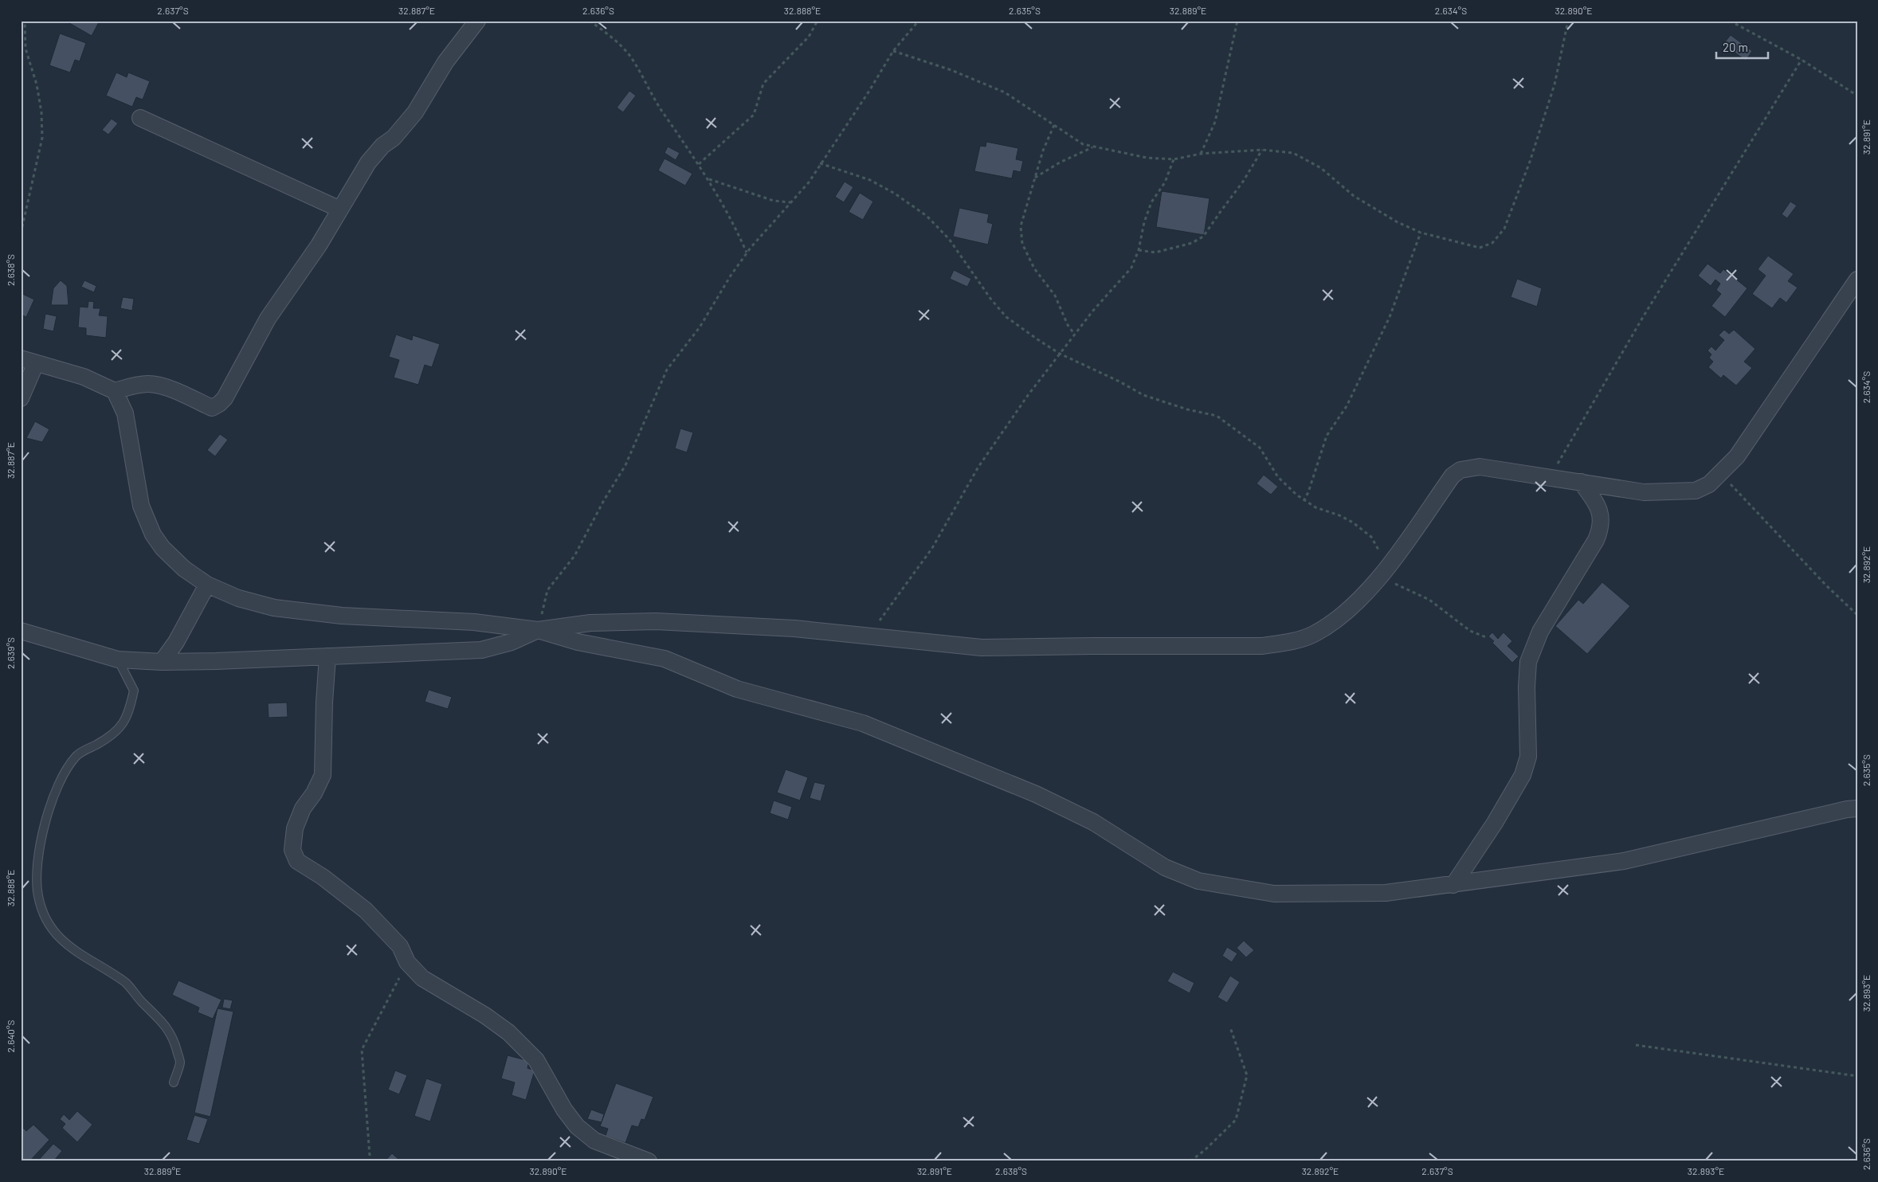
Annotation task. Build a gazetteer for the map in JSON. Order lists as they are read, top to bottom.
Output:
{
  "scale_bar": "20 m",
  "coordinates": [
    "2.637°S",
    "32.887°E",
    "2.636°S",
    "32.888°E",
    "2.635°S",
    "32.889°E",
    "2.634°S",
    "32.890°E",
    "32.891°E",
    "2.638°S",
    "32.892°E",
    "2.639°S",
    "32.893°E",
    "2.640°S"
  ]
}
